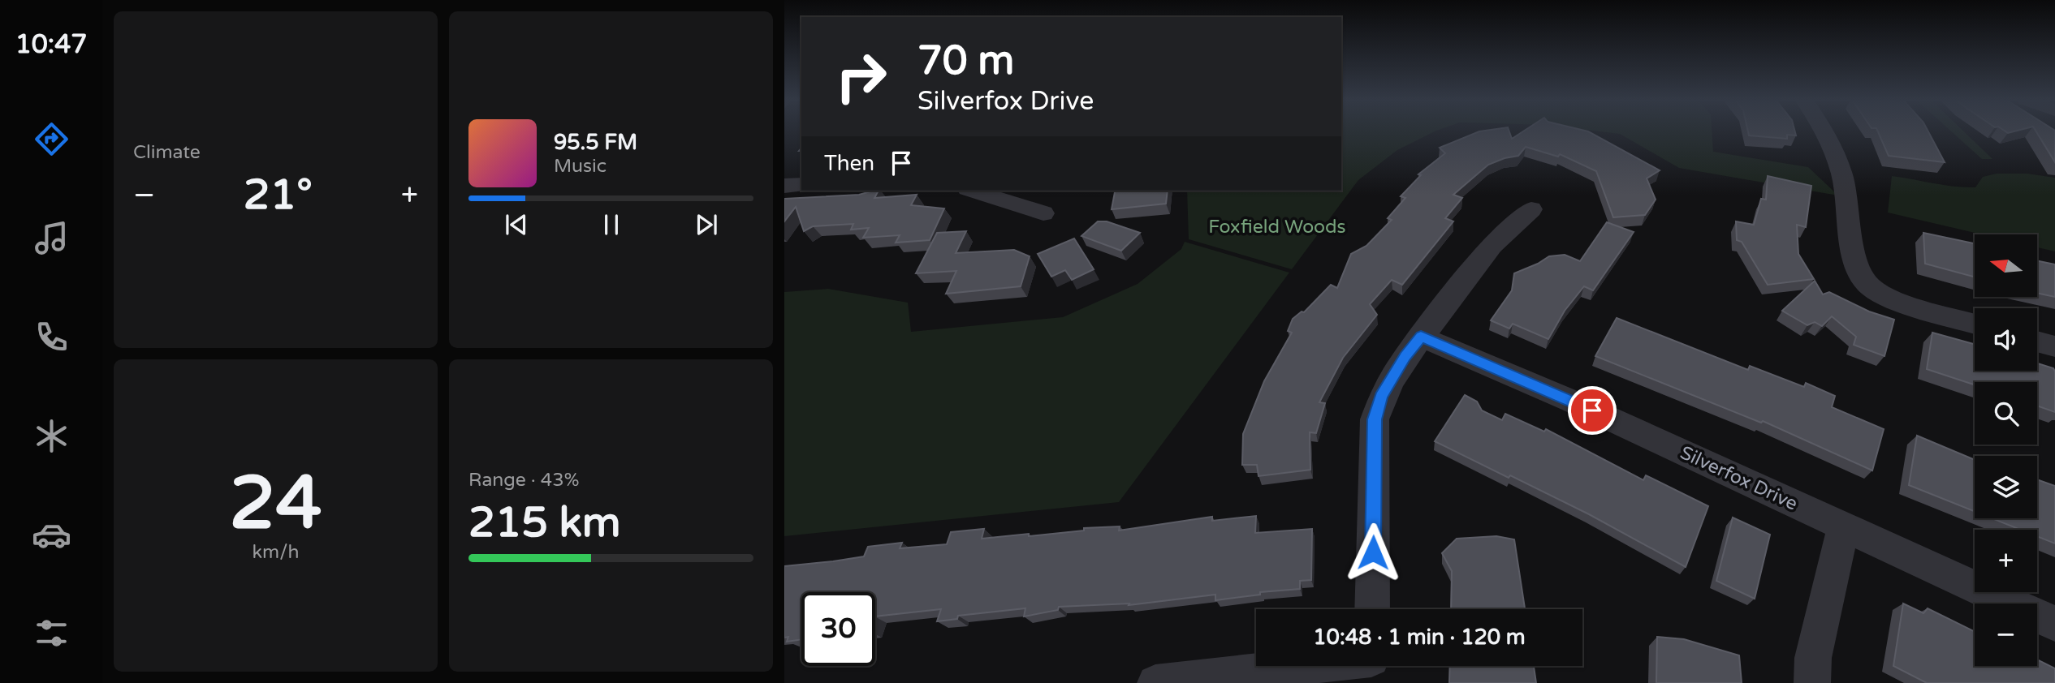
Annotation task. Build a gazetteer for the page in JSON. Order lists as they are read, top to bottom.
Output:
{
  "streets": {
    "street": ["Silverfox Drive"]
  },
  "parks": ["Foxfield Woods"],
  "north": "left",
  "page": {
    "tabs": "10:47",
    "tile": [
      "Climate",
      ["24", "km/h"],
      ["Range · 43%", "215 km"]
    ],
    "turn": ["70 m", "Silverfox Drive"],
    "song": ["95.5 FM", "Music"],
    "then": "Then",
    "heat": ["−", "21°", "+"],
    "map_buttons": ["+", "−"],
    "limit": "30",
    "trip": "10:48 · 1 min · 120 m"
  }
}
